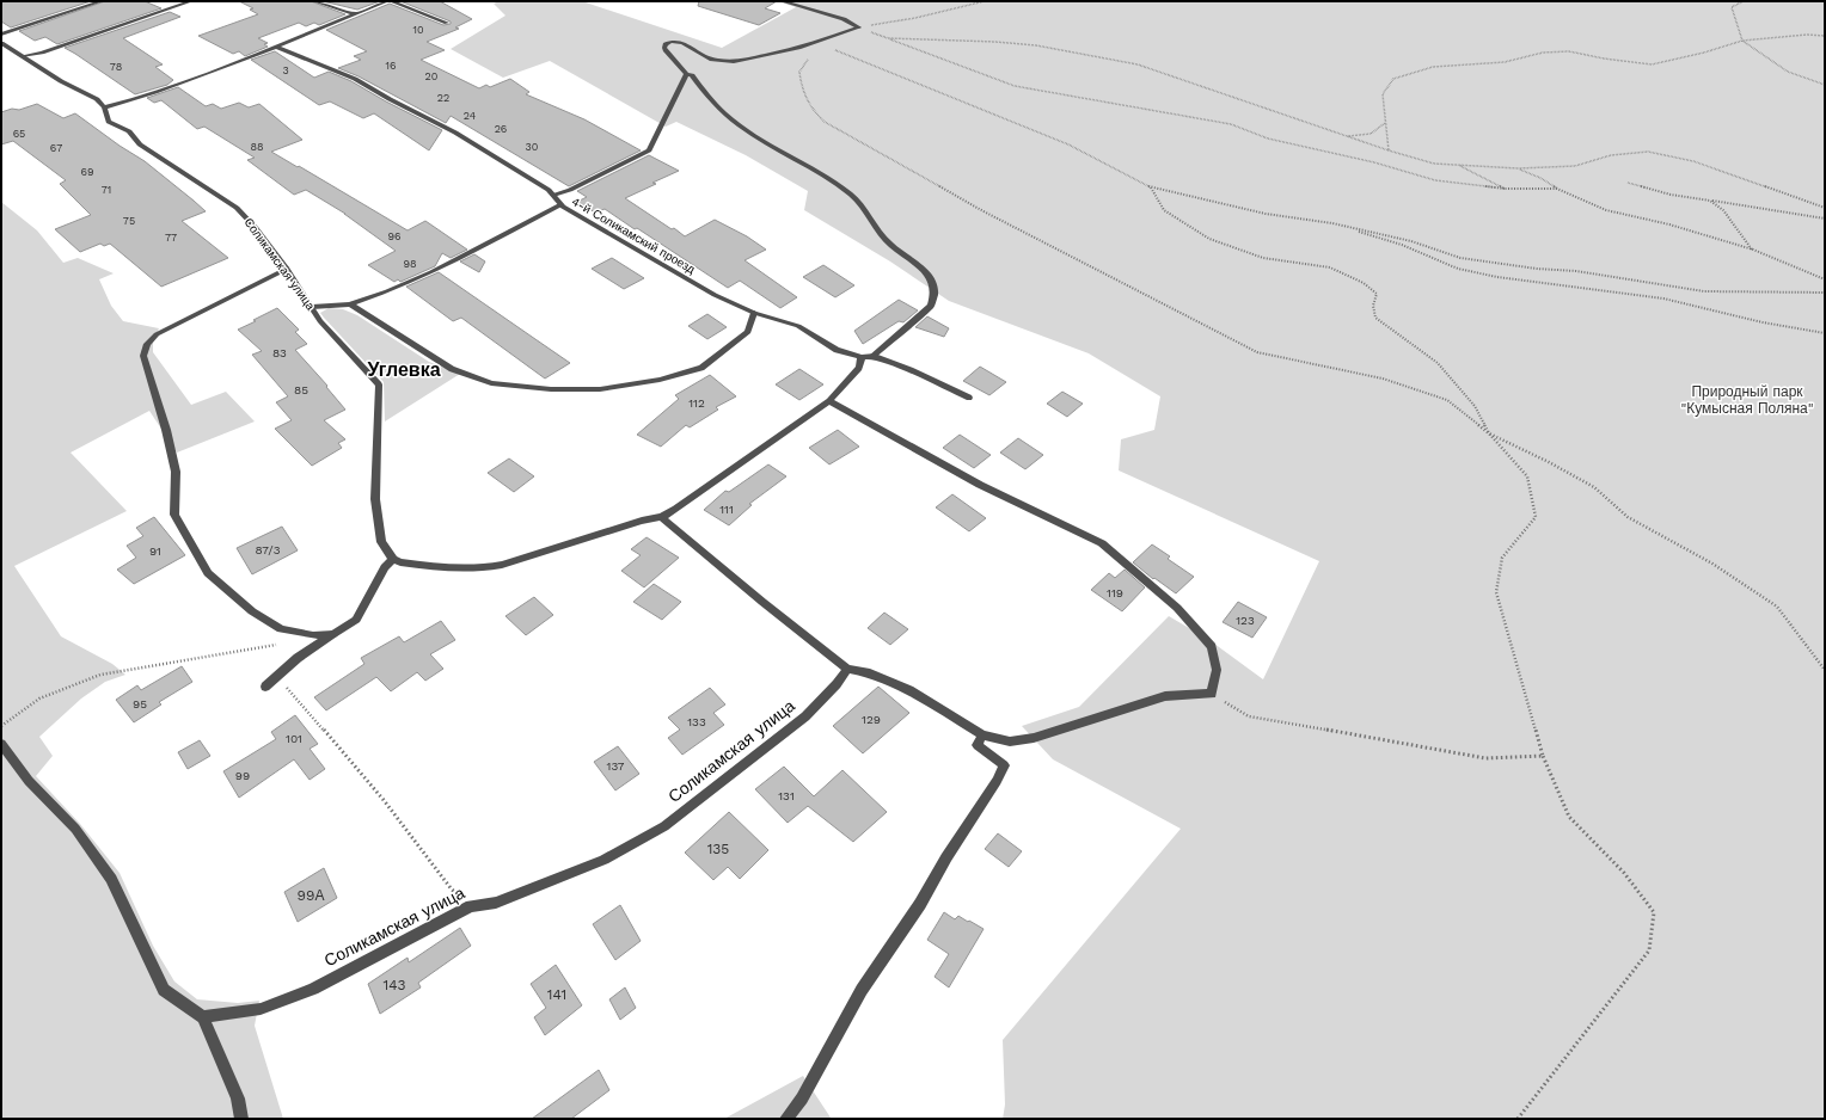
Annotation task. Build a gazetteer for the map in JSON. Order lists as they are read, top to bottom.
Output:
{
  "streets": {
    "street": ["4-й Соликамский проезд", "Соликамская улица"]
  },
  "districts": ["Углевка"],
  "parks": ["Природный парк \"Кумысная Поляна\""],
  "house_numbers": [
    "10",
    "16",
    "78",
    "3",
    "20",
    "22",
    "24",
    "26",
    "65",
    "88",
    "30",
    "67",
    "69",
    "71",
    "75",
    "96",
    "77",
    "98",
    "83",
    "85",
    "112",
    "111",
    "87/3",
    "91",
    "119",
    "123",
    "95",
    "129",
    "133",
    "101",
    "137",
    "99",
    "131",
    "135",
    "99А",
    "143",
    "141"
  ]
}
